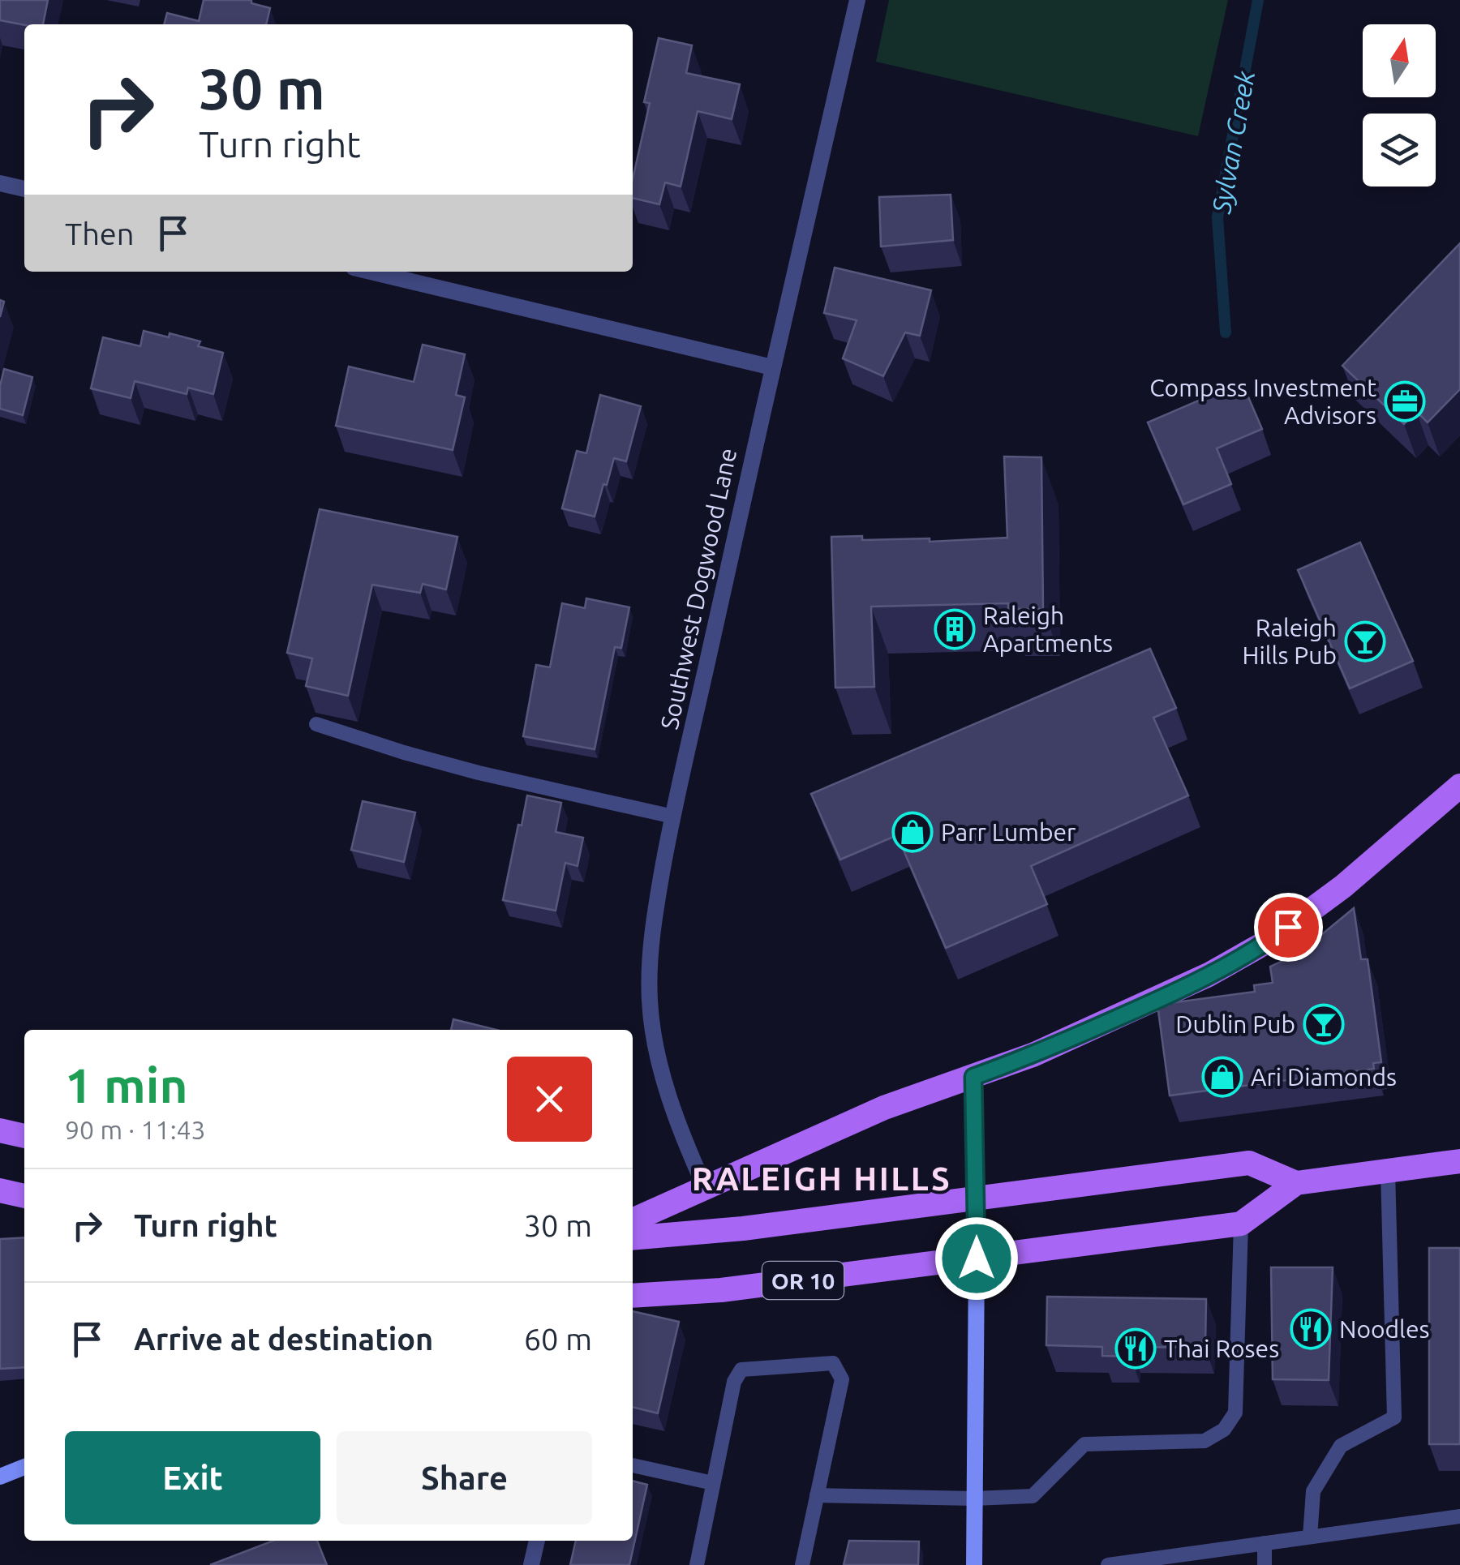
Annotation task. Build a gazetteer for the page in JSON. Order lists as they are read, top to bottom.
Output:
{
  "streets": {
    "main road": ["OR 10"],
    "street": ["Southwest Dogwood Lane"]
  },
  "districts": ["RALEIGH HILLS"],
  "water": ["Sylvan Creek"],
  "places": {
    "office": ["Compass Investment Advisors"],
    "building": ["Raleigh Apartments"],
    "bar": ["Raleigh Hills Pub", "Dublin Pub"],
    "shop": ["Parr Lumber", "Ari Diamonds"],
    "restaurant": ["Noodles", "Thai Roses"]
  },
  "north": "top",
  "page": {
    "turn": ["30 m", "Turn right"],
    "then": "Then",
    "heading": ["1 min", "90 m · 11:43"],
    "list": [
      {
        "name": "Turn right",
        "value": "30 m"
      },
      {
        "name": "Arrive at destination",
        "value": "60 m"
      }
    ],
    "buttons": ["Exit", "Share"]
  }
}
